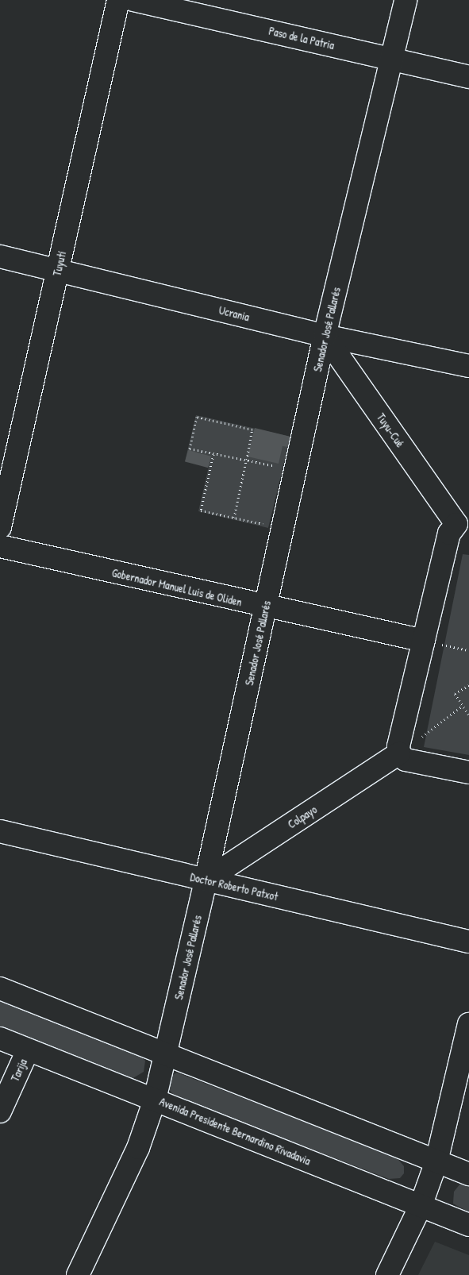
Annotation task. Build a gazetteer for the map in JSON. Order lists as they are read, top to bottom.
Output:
{
  "streets": {
    "street": [
      "Paso de la Patria",
      "Tuyutí",
      "Ucrania",
      "Senador José Pallarés",
      "Tuyu-Cué",
      "Gobernador Manuel Luis de Oliden",
      "Colpayo",
      "Doctor Roberto Patxot",
      "Tarija",
      "Avenida Presidente Bernardino Rivadavia"
    ]
  },
  "crossings": [
    ["Paso de la Patria", "Senador José Pallarés"],
    ["Tuyutí", "Ucrania"],
    ["Ucrania", "Senador José Pallarés"],
    ["Ucrania", "Tuyu-Cué"],
    ["Senador José Pallarés", "Tuyu-Cué"],
    ["Senador José Pallarés", "Gobernador Manuel Luis de Oliden"],
    ["Senador José Pallarés", "Colpayo"],
    ["Senador José Pallarés", "Doctor Roberto Patxot"],
    ["Senador José Pallarés", "Avenida Presidente Bernardino Rivadavia"],
    ["Colpayo", "Doctor Roberto Patxot"],
    ["Tarija", "Avenida Presidente Bernardino Rivadavia"]
  ]
}
